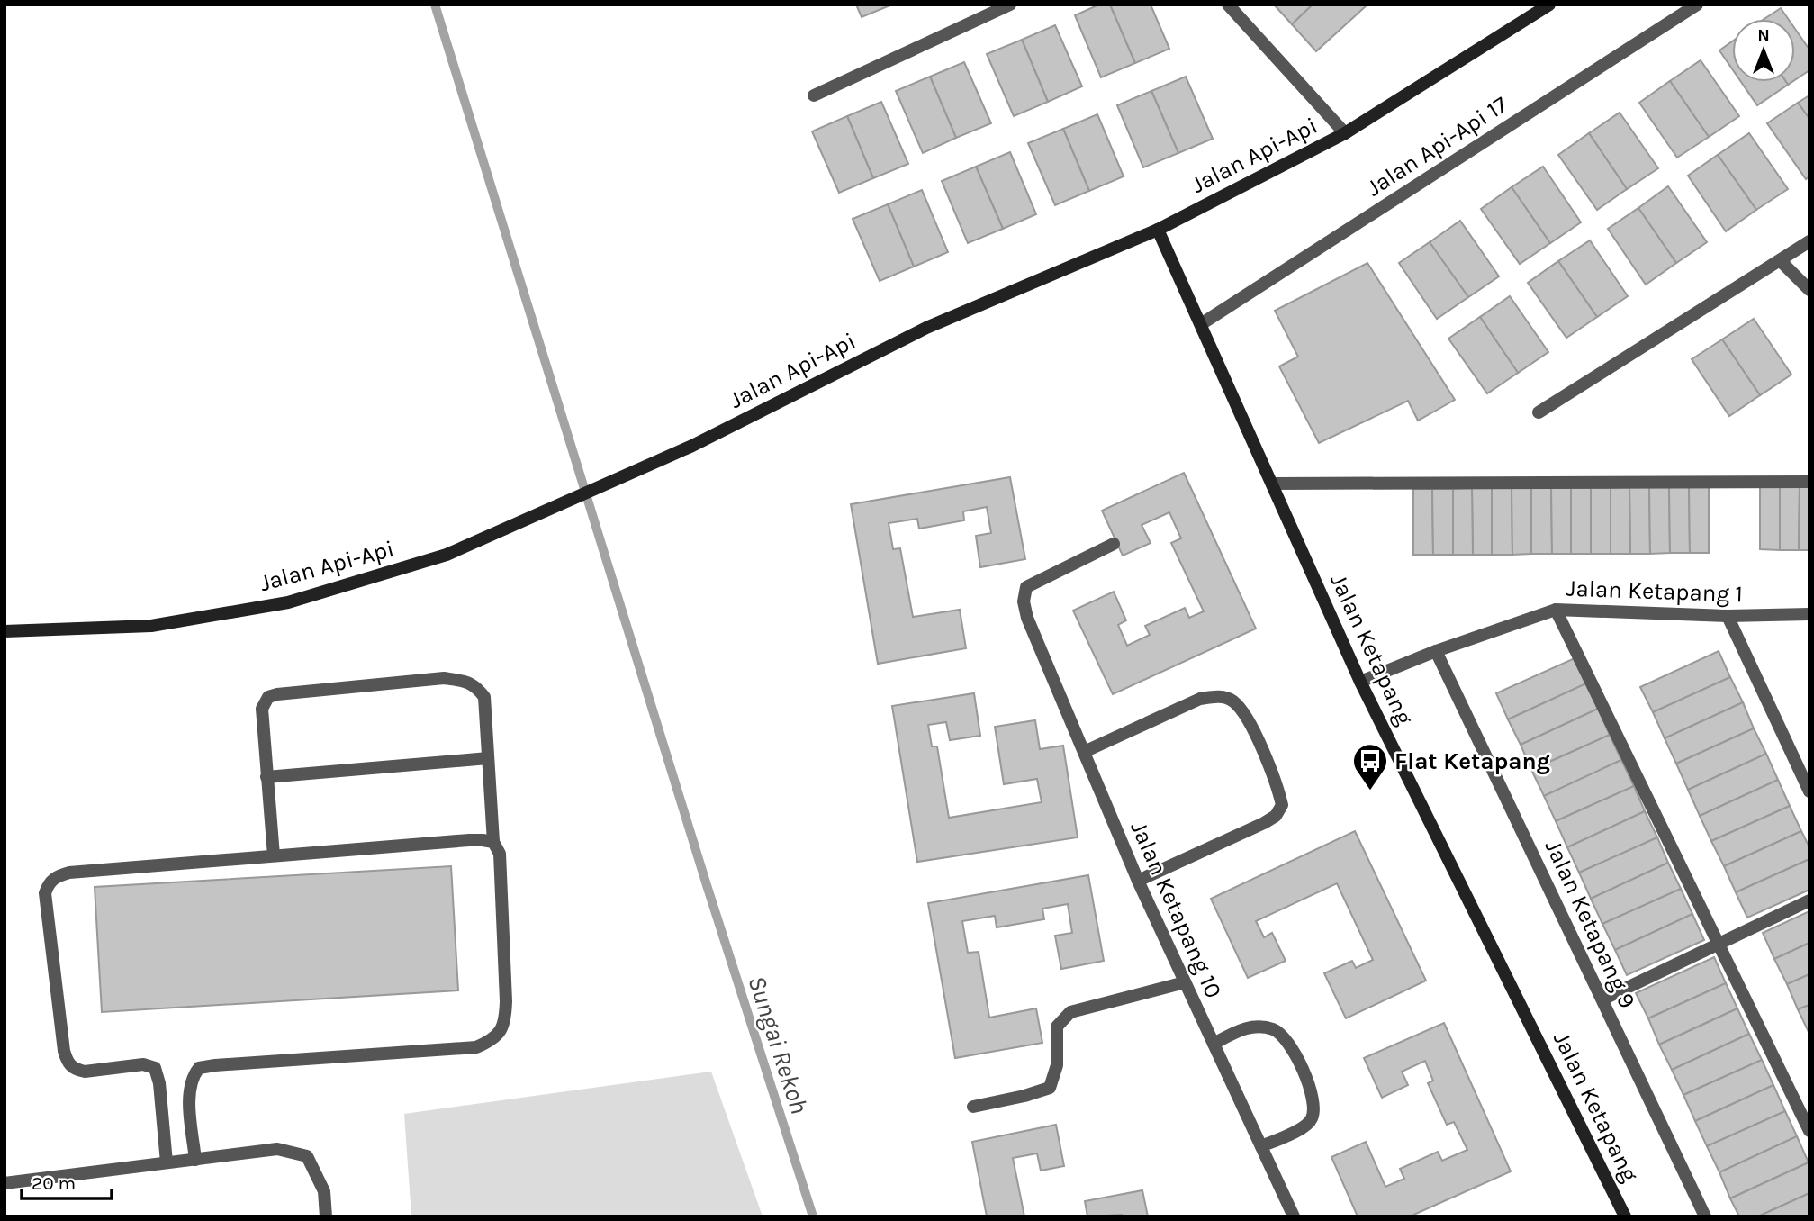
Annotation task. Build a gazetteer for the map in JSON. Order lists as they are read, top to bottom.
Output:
{
  "streets": {
    "street": [
      "Jalan Api-Api 17",
      "Jalan Api-Api",
      "Jalan Ketapang 1",
      "Jalan Ketapang",
      "Jalan Ketapang 10",
      "Jalan Ketapang 9"
    ]
  },
  "crossings": [
    ["Jalan Api-Api 17", "Jalan Ketapang"],
    ["Jalan Api-Api", "Jalan Ketapang"],
    ["Jalan Ketapang 1", "Jalan Ketapang"],
    ["Jalan Ketapang 1", "Jalan Ketapang 9"]
  ],
  "water": ["Sungai Rekoh"],
  "places": {
    "bus stop": ["Flat Ketapang"]
  },
  "scale_bar": "20 m",
  "north": "top"
}
